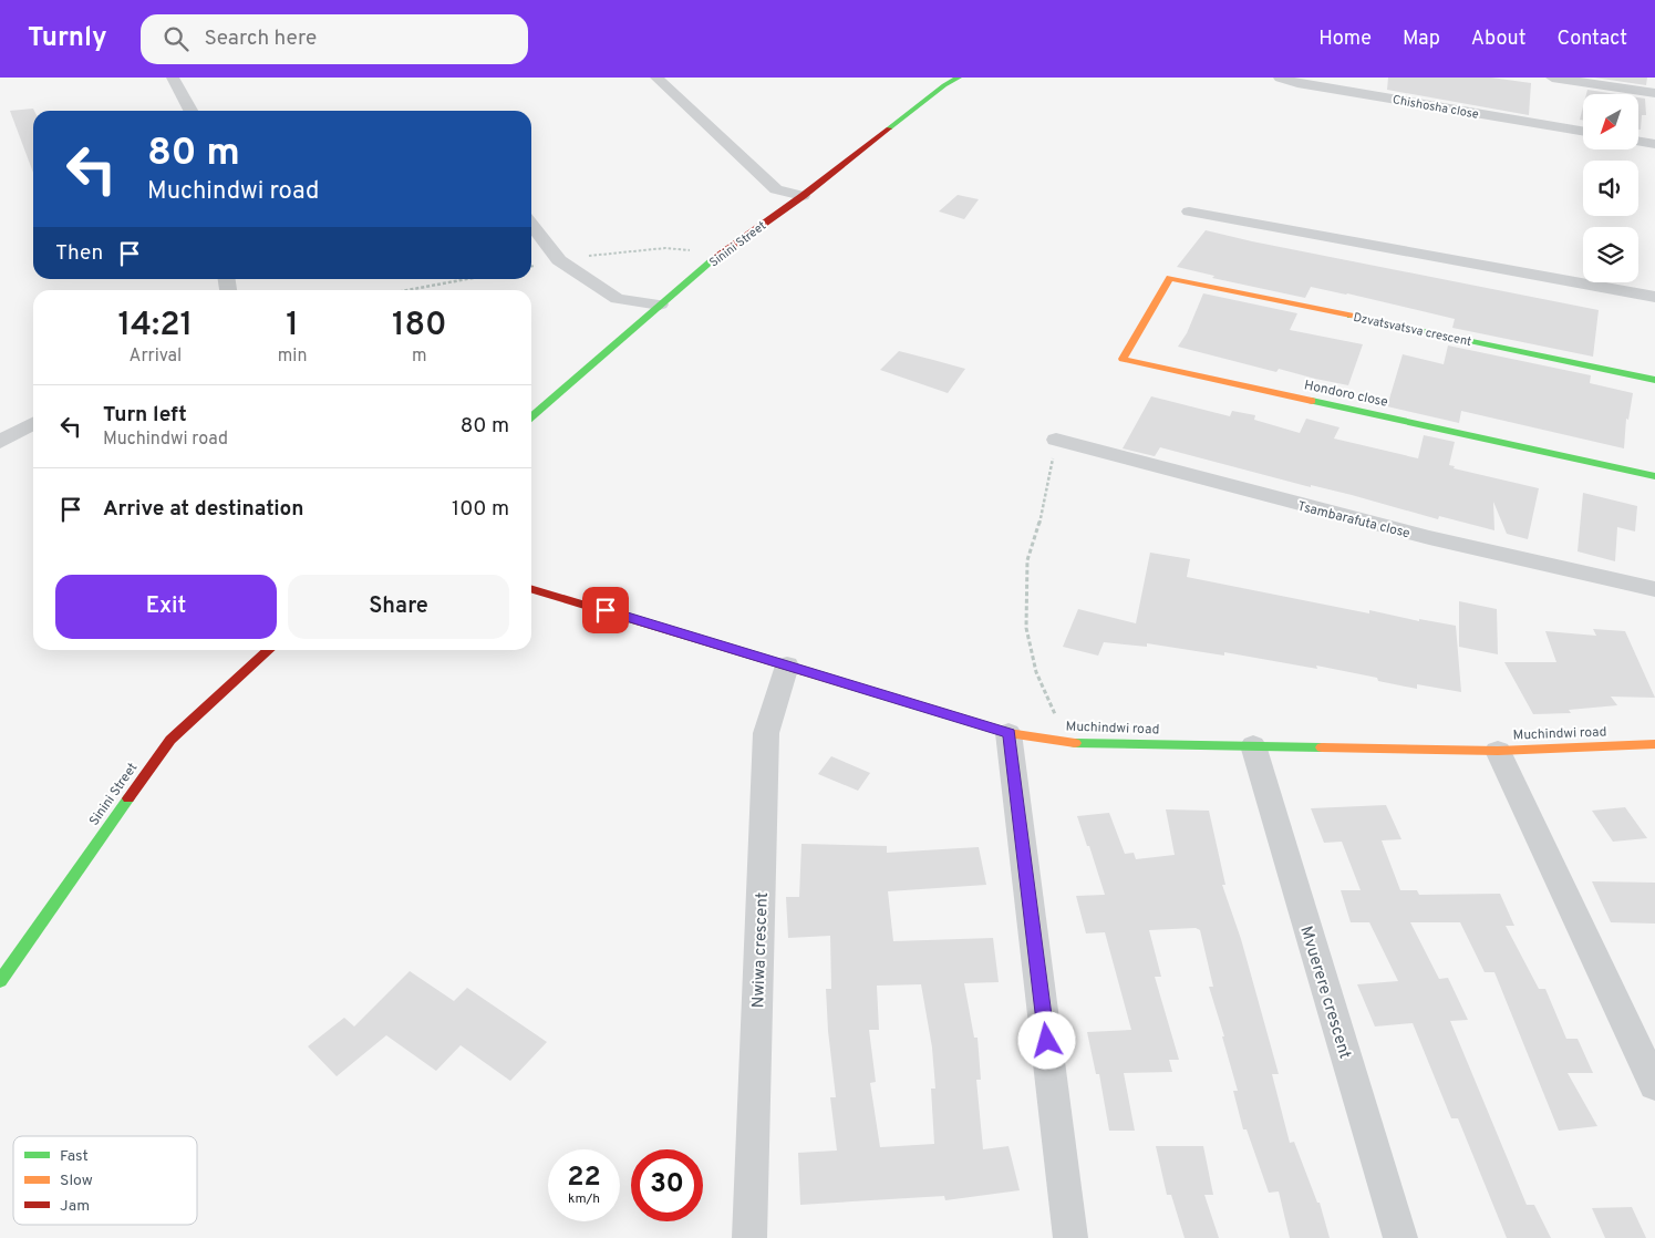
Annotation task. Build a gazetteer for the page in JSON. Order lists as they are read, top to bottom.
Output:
{
  "streets": {
    "street": [
      "Chishosha close",
      "Sinini Street",
      "Dzvatsvatsva crescent",
      "Hondoro close",
      "Tsambarafuta close",
      "Muchindwi road",
      "Nwiwa crescent",
      "Mvuerere crescent"
    ]
  },
  "crossings": [
    ["Dzvatsvatsva crescent", "Hondoro close"],
    ["Muchindwi road", "Nwiwa crescent"],
    ["Muchindwi road", "Mvuerere crescent"]
  ],
  "legend": ["Fast", "Slow", "Jam"],
  "north": "bottom left",
  "page": {
    "header": "Turnly",
    "search": "Search here",
    "nav": [
      "Home",
      "Map",
      "About",
      "Contact"
    ],
    "turn": ["80 m", "Muchindwi road"],
    "then": "Then",
    "eta": [
      "14:21",
      "Arrival",
      "1",
      "min",
      "180",
      "m"
    ],
    "list": [
      {
        "name": "Turn left",
        "note": "Muchindwi road",
        "value": "80 m"
      },
      {
        "name": "Arrive at destination",
        "value": "100 m"
      }
    ],
    "buttons": ["Exit", "Share"],
    "speed": "22 km/h",
    "limit": "30"
  }
}
